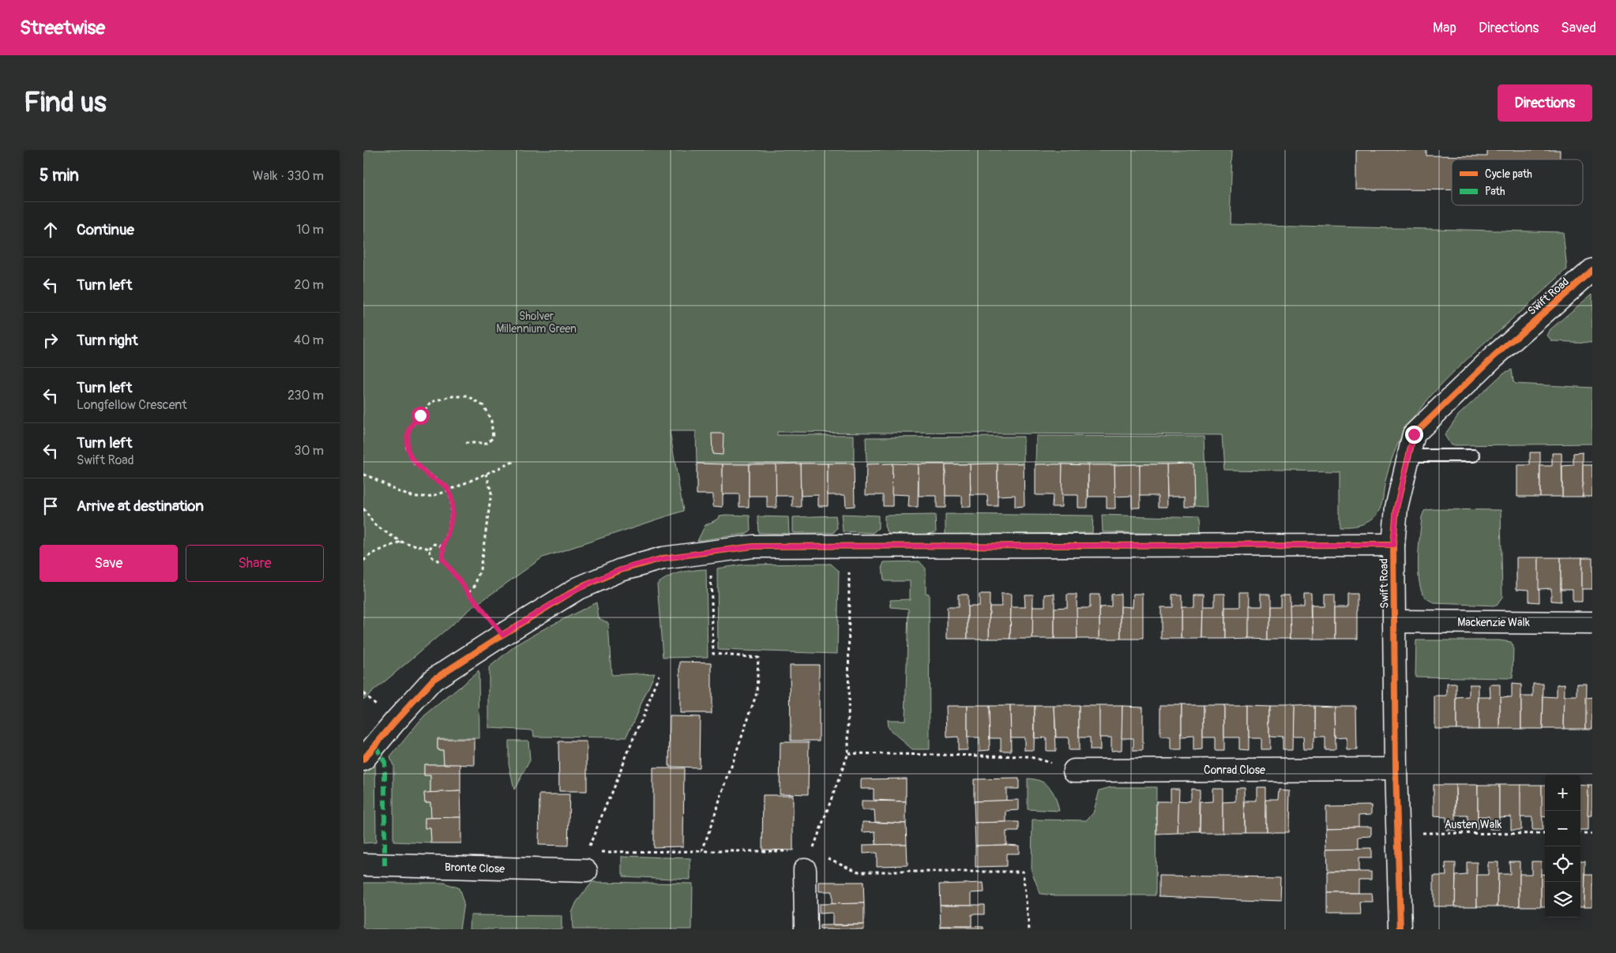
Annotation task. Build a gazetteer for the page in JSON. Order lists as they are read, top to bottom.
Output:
{
  "streets": {
    "street": [
      "Swift Road",
      "Mackenzie Walk",
      "Conrad Close",
      "Bronte Close"
    ],
    "path": ["Austen Walk"]
  },
  "crossings": [
    ["Swift Road", "Mackenzie Walk"],
    ["Swift Road", "Conrad Close"],
    ["Swift Road", "Austen Walk"]
  ],
  "parks": ["Sholver Millennium Green"],
  "legend": ["Cycle path", "Path"],
  "page": {
    "header": "Streetwise",
    "nav": ["Map", "Directions", "Saved"],
    "buttons": [
      "Directions",
      ["Save", "Share"]
    ],
    "title": "Find us",
    "heading": ["5 min", "Walk · 330 m"],
    "list": [
      ["Continue", "10 m"],
      ["Turn left", "20 m"],
      ["Turn right", "40 m"],
      ["Turn left", "Longfellow Crescent", "230 m"],
      ["Turn left", "Swift Road", "30 m"],
      "Arrive at destination"
    ],
    "map_buttons": ["+", "−"]
  }
}
